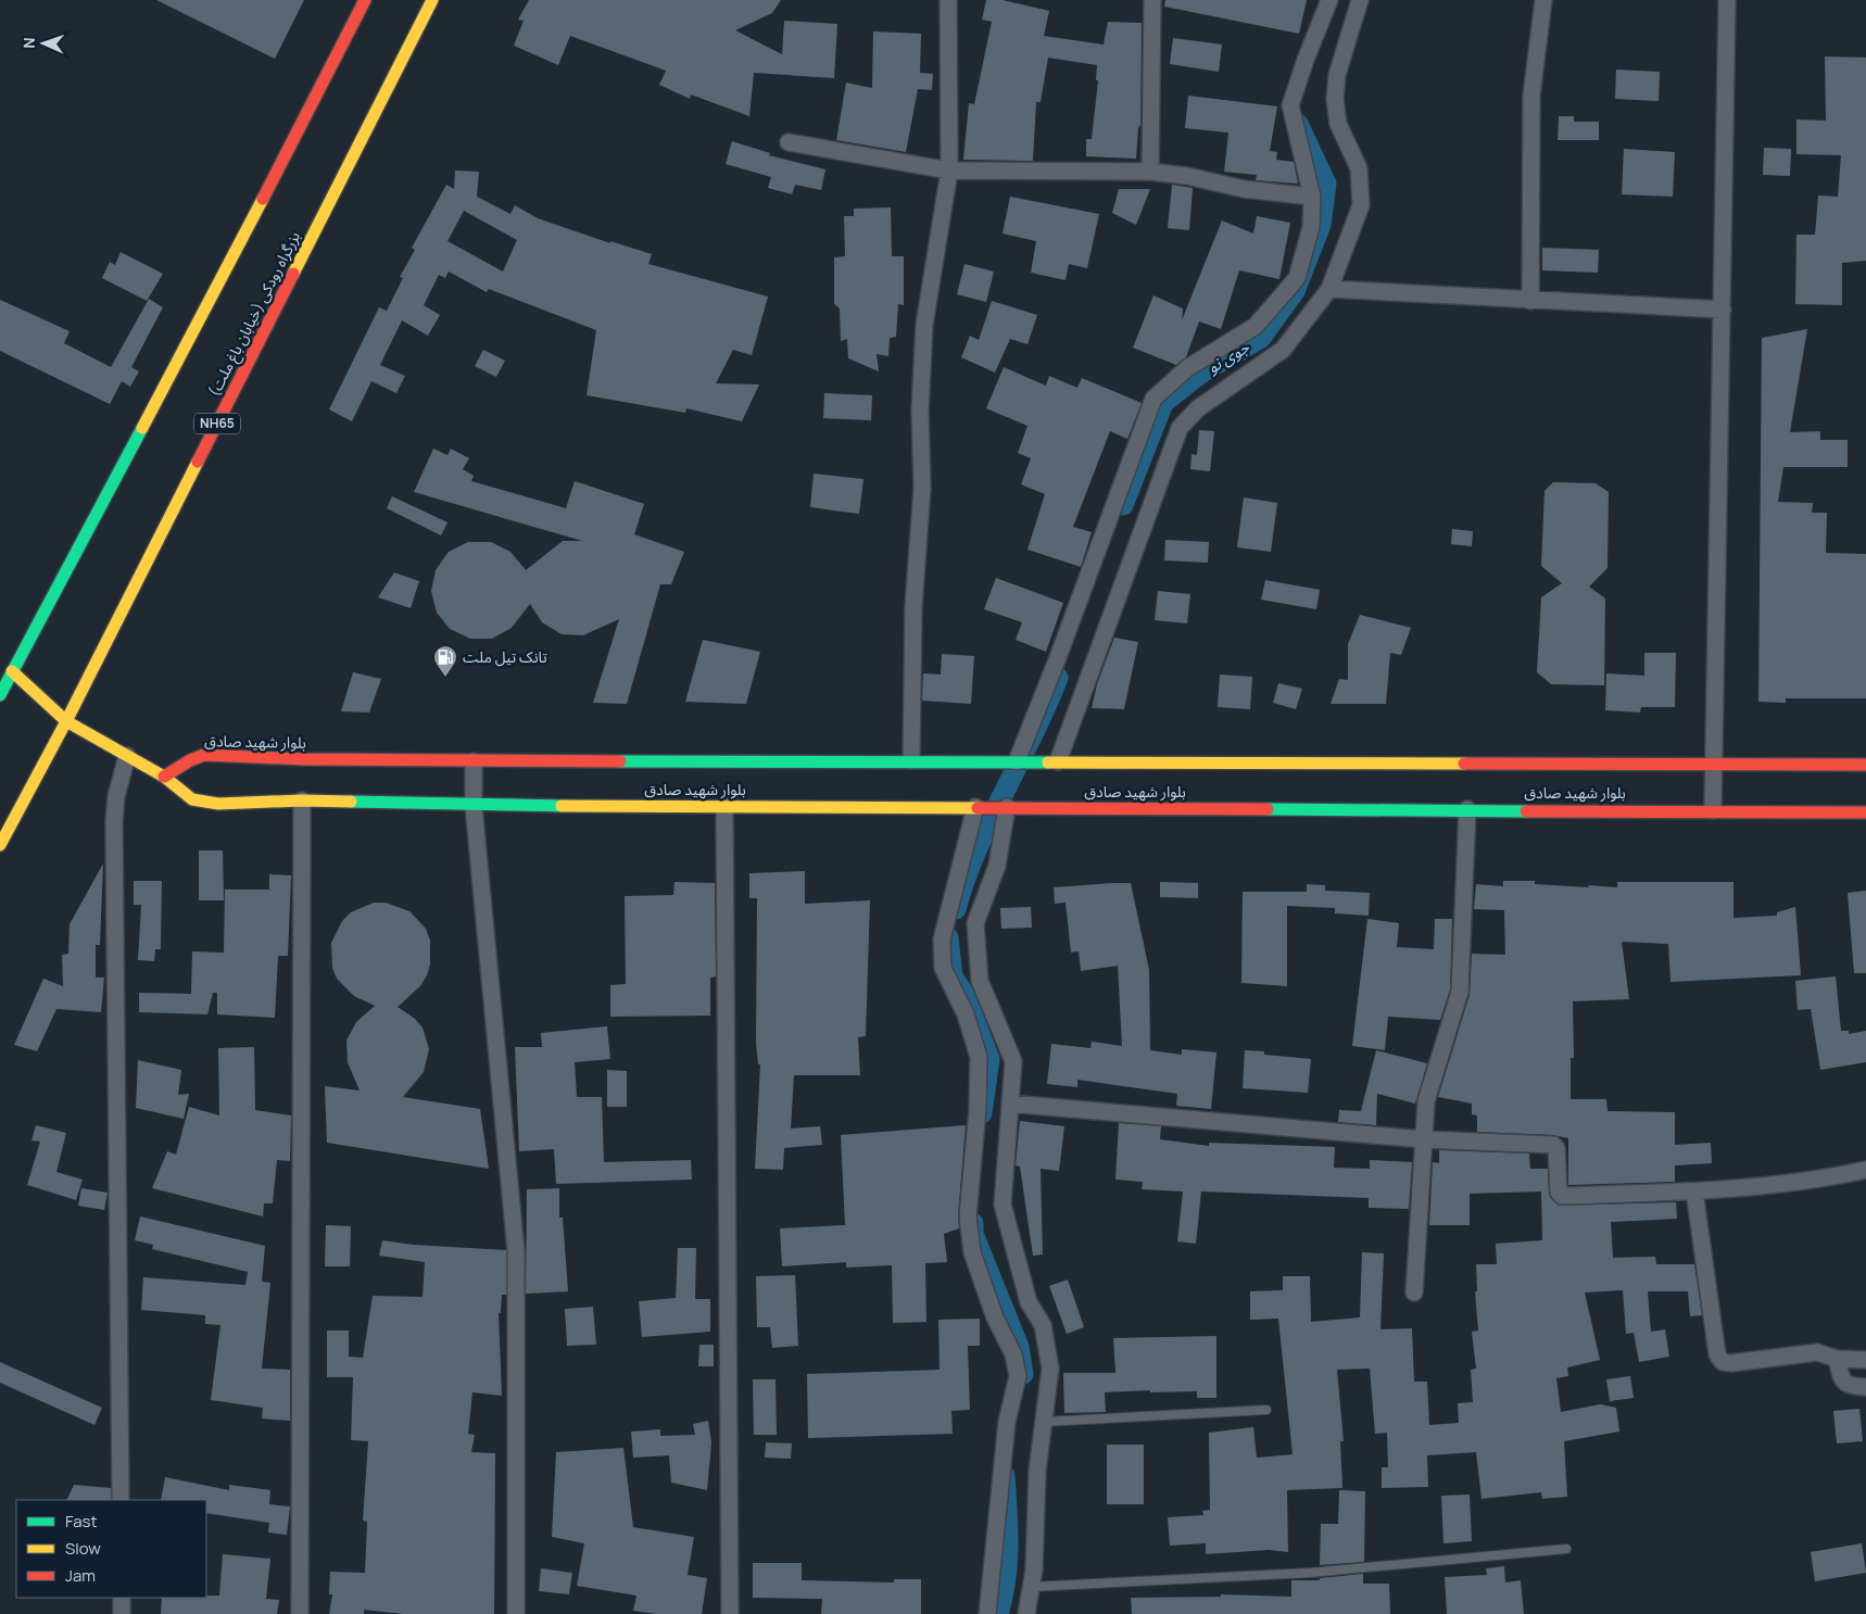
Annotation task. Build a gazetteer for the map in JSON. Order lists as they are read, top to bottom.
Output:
{
  "streets": {
    "main road": ["بزرگراه رودکی (خیابان باغ ملت)", "NH65", "بلوار شهید صادق"]
  },
  "water": ["جوی نو"],
  "places": {
    "fuel station": ["تانک تیل ملت"]
  },
  "legend": ["Fast", "Slow", "Jam"],
  "north": "left"
}
